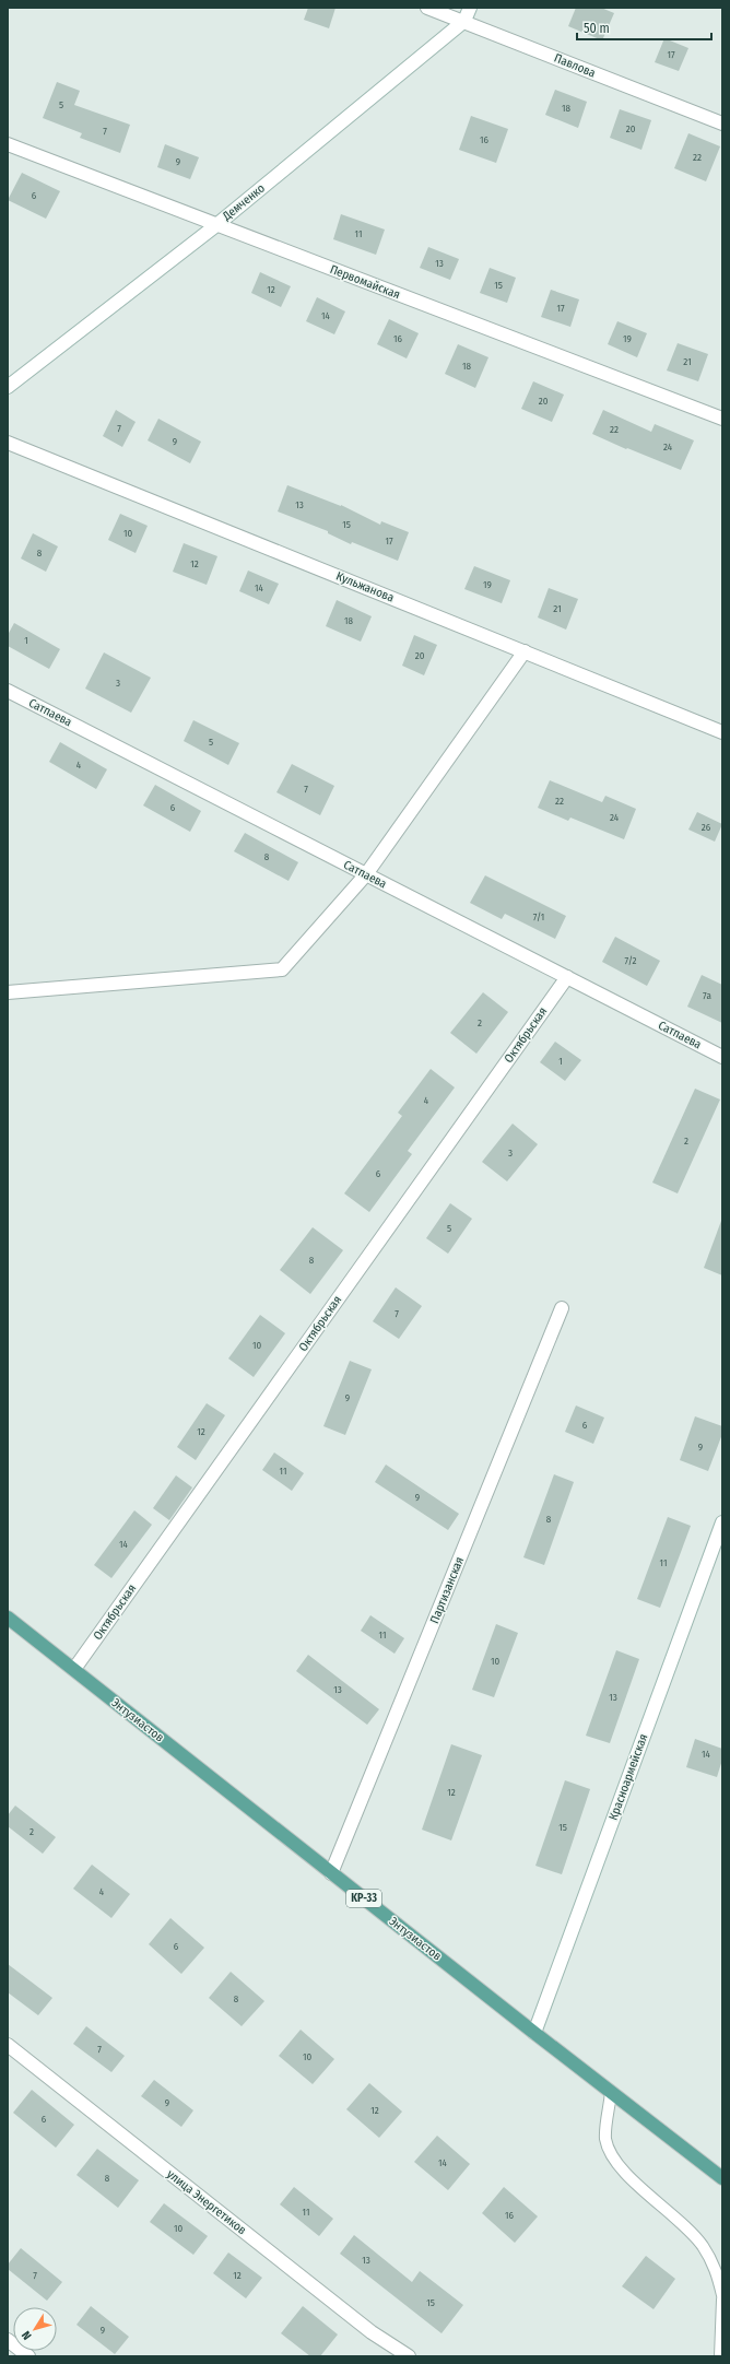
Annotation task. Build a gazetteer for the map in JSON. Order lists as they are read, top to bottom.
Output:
{
  "streets": {
    "main road": ["Энтузиастов", "KP-33"],
    "street": [
      "Павлова",
      "Демченко",
      "Первомайская",
      "Кульжанова",
      "Сатпаева",
      "Октябрьская",
      "Партизанская",
      "Красноармейская",
      "улица Энергетиков"
    ]
  },
  "crossings": [
    ["Павлова", "Демченко"],
    ["Демченко", "Первомайская"],
    ["Сатпаева", "Октябрьская"],
    ["Октябрьская", "Энтузиастов"],
    ["Партизанская", "Энтузиастов"],
    ["Энтузиастов", "Красноармейская"]
  ],
  "house_numbers": [
    "17",
    "5",
    "18",
    "20",
    "7",
    "16",
    "22",
    "9",
    "6",
    "11",
    "13",
    "15",
    "12",
    "17",
    "14",
    "16",
    "19",
    "21",
    "18",
    "20",
    "7",
    "22",
    "9",
    "24",
    "13",
    "15",
    "10",
    "17",
    "8",
    "12",
    "19",
    "14",
    "21",
    "18",
    "1",
    "20",
    "3",
    "5",
    "4",
    "7",
    "22",
    "6",
    "24",
    "26",
    "8",
    "7/1",
    "7/2",
    "7а",
    "2",
    "1",
    "4",
    "2",
    "3",
    "6",
    "5",
    "8",
    "7",
    "10",
    "9",
    "6",
    "12",
    "9",
    "11",
    "9",
    "8",
    "14",
    "11",
    "11",
    "10",
    "13",
    "13",
    "14",
    "12",
    "15",
    "2",
    "4",
    "6",
    "8",
    "7",
    "10",
    "9",
    "12",
    "6",
    "14",
    "8",
    "11",
    "16",
    "10",
    "13",
    "7",
    "12",
    "15",
    "9"
  ],
  "scale_bar": "50 m",
  "north": "bottom left"
}
